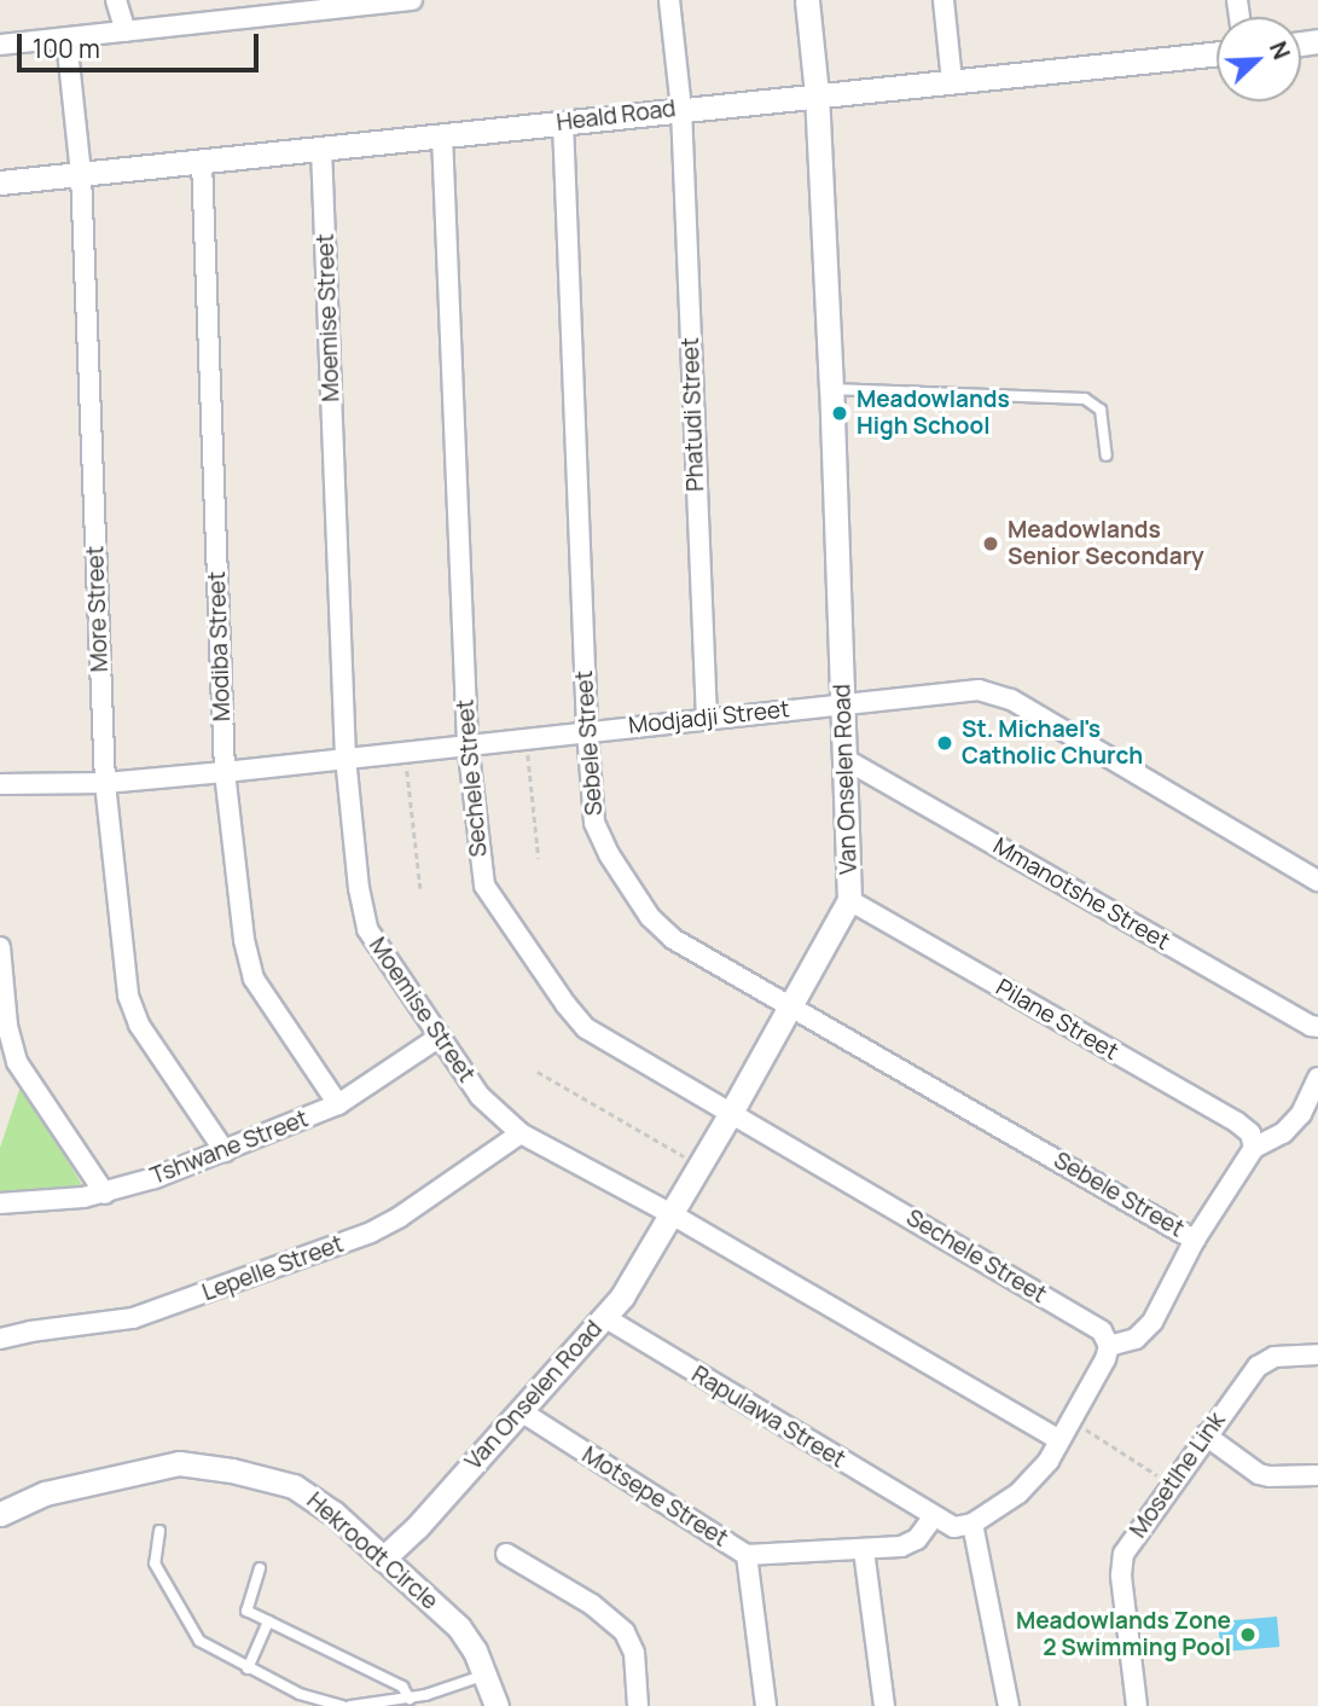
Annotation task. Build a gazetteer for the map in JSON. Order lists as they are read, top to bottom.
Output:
{
  "streets": {
    "street": [
      "Heald Road",
      "Moemise Street",
      "Phatudi Street",
      "More Street",
      "Modiba Street",
      "Modjadji Street",
      "Sebele Street",
      "Sechele Street",
      "Van Onselen Road",
      "Mmanotshe Street",
      "Pilane Street",
      "Tshwane Street",
      "Lepelle Street",
      "Rapulawa Street",
      "Mosetlhe Link",
      "Motsepe Street",
      "Hekroodt Circle"
    ]
  },
  "crossings": [
    ["Heald Road", "Moemise Street"],
    ["Heald Road", "Phatudi Street"],
    ["Heald Road", "More Street"],
    ["Heald Road", "Modiba Street"],
    ["Heald Road", "Sebele Street"],
    ["Heald Road", "Sechele Street"],
    ["Heald Road", "Van Onselen Road"],
    ["Moemise Street", "Modjadji Street"],
    ["Moemise Street", "Van Onselen Road"],
    ["Moemise Street", "Tshwane Street"],
    ["Moemise Street", "Lepelle Street"],
    ["Phatudi Street", "Modjadji Street"],
    ["More Street", "Modjadji Street"],
    ["More Street", "Tshwane Street"],
    ["Modiba Street", "Modjadji Street"],
    ["Modiba Street", "Tshwane Street"],
    ["Modjadji Street", "Sebele Street"],
    ["Modjadji Street", "Sechele Street"],
    ["Modjadji Street", "Van Onselen Road"],
    ["Sebele Street", "Van Onselen Road"],
    ["Sechele Street", "Van Onselen Road"],
    ["Van Onselen Road", "Mmanotshe Street"],
    ["Van Onselen Road", "Pilane Street"],
    ["Van Onselen Road", "Rapulawa Street"],
    ["Van Onselen Road", "Motsepe Street"],
    ["Van Onselen Road", "Hekroodt Circle"]
  ],
  "places": [
    "Meadowlands High School",
    "Meadowlands Senior Secondary",
    "St. Michael's Catholic Church",
    "Meadowlands Zone 2 Swimming Pool"
  ],
  "scale_bar": "100 m",
  "north": "top right"
}
